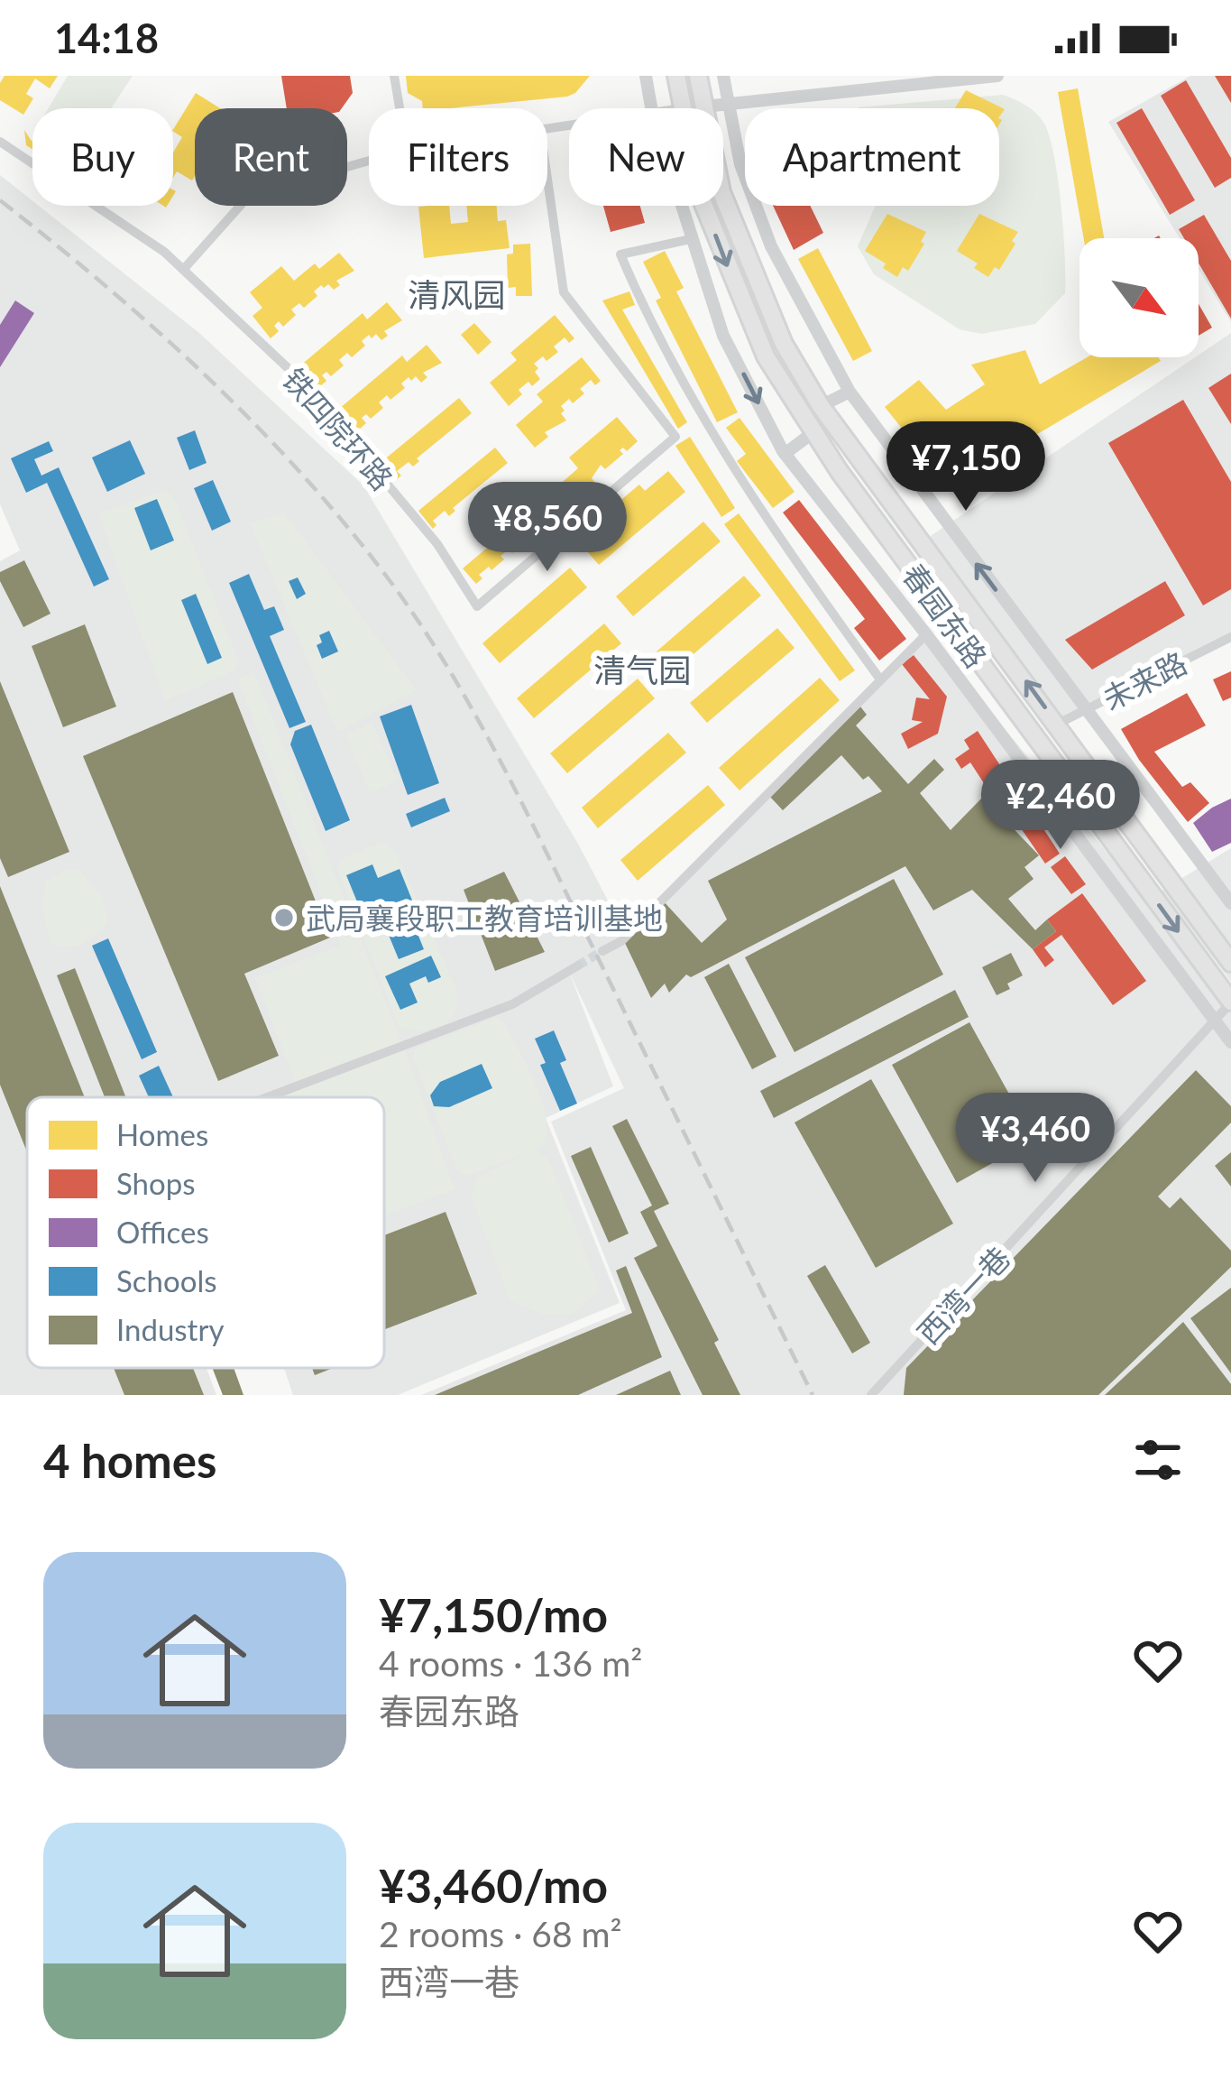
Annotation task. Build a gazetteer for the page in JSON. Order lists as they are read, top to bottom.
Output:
{
  "streets": {
    "main road": ["春园东路"],
    "street": ["铁四院环路", "未来路", "西湾一巷"]
  },
  "crossings": [
    ["春园东路", "未来路"],
    ["春园东路", "西湾一巷"]
  ],
  "districts": ["清风园", "清气园"],
  "places": ["武局襄段职工教育培训基地"],
  "legend": [
    "Homes",
    "Shops",
    "Offices",
    "Schools",
    "Industry"
  ],
  "north": "bottom right",
  "page": {
    "status": "14:18",
    "chip": [
      "Buy",
      "Rent",
      "Filters",
      "New",
      "Apartment"
    ],
    "price": [
      "¥7,150",
      "¥8,560",
      "¥2,460",
      "¥3,460"
    ],
    "heading": "4 homes",
    "list": [
      {
        "name": "¥7,150/mo",
        "note": "4 rooms · 136 m² · 春园东路"
      },
      {
        "name": "¥3,460/mo",
        "note": "2 rooms · 68 m² · 西湾一巷"
      }
    ]
  }
}
